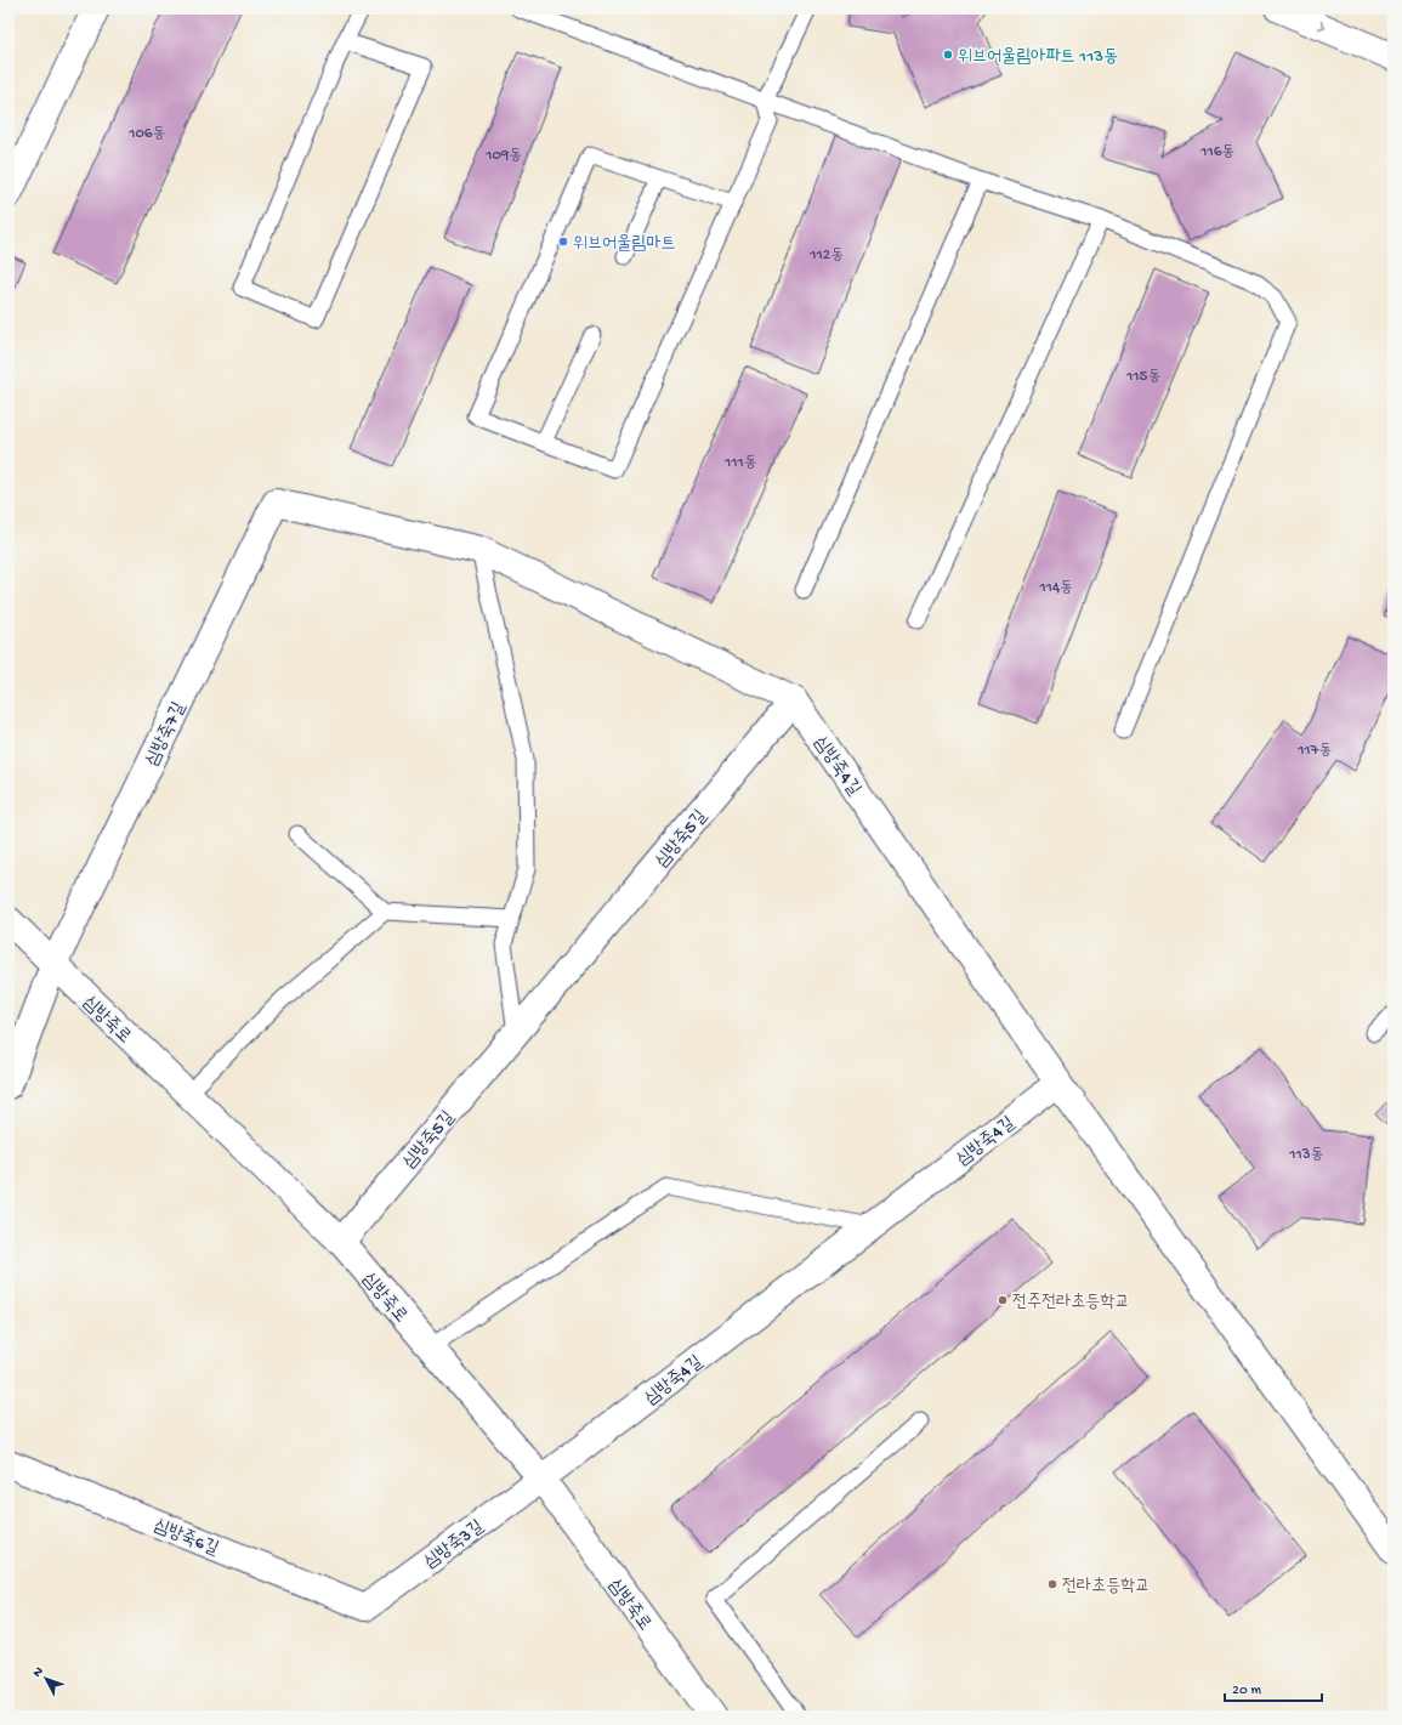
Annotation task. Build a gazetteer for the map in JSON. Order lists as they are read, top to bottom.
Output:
{
  "streets": {
    "street": [
      "심방죽7길",
      "심방죽4길",
      "심방죽5길",
      "심방죽로",
      "심방죽6길",
      "심방죽3길"
    ]
  },
  "crossings": [
    ["심방죽7길", "심방죽로"],
    ["심방죽4길", "심방죽5길"],
    ["심방죽4길", "심방죽로"],
    ["심방죽4길", "심방죽3길"],
    ["심방죽5길", "심방죽로"],
    ["심방죽로", "심방죽3길"],
    ["심방죽6길", "심방죽3길"]
  ],
  "places": [
    "위브어울림아파트 113동",
    "위브어울림마트",
    "전주전라초등학교",
    "전라초등학교"
  ],
  "house_numbers": [
    "106동",
    "116동",
    "109동",
    "112동",
    "115동",
    "111동",
    "114동",
    "117동",
    "113동"
  ],
  "scale_bar": "20 m",
  "north": "top left"
}
